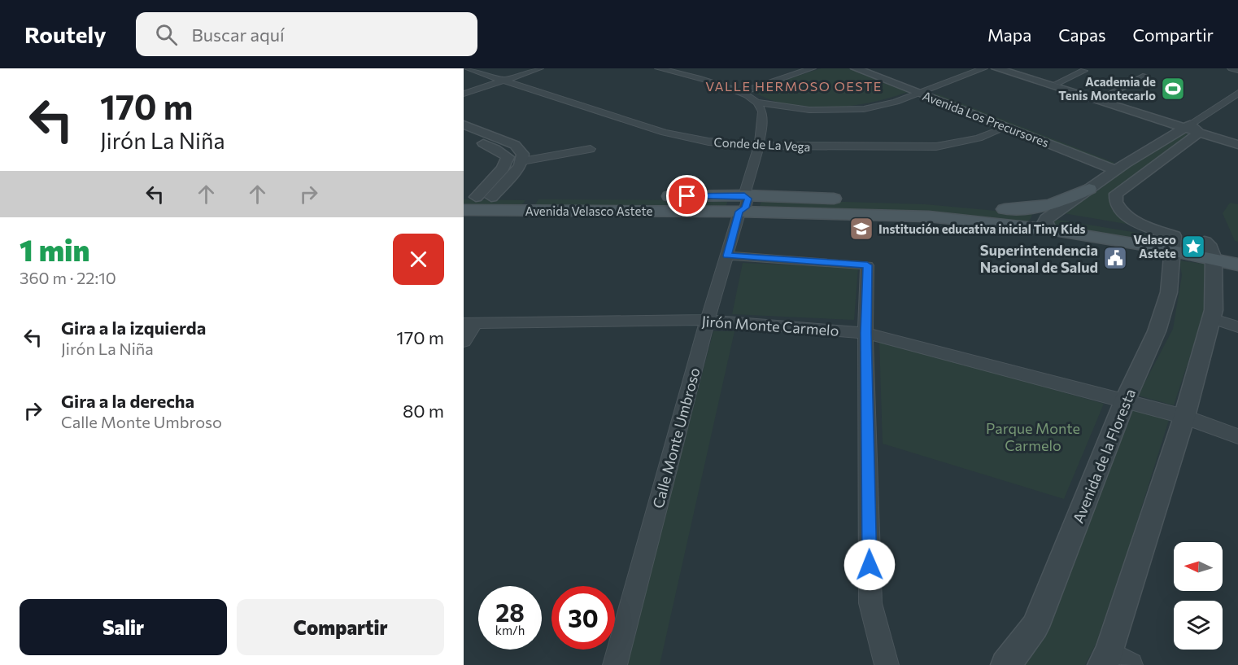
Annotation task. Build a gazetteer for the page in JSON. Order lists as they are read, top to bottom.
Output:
{
  "streets": {
    "main road": ["Avenida Velasco Astete"],
    "street": [
      "Avenida Los Precursores",
      "Conde de La Vega",
      "Jirón Monte Carmelo",
      "Calle Monte Umbroso",
      "Avenida de la Floresta"
    ]
  },
  "crossings": [
    ["Avenida Los Precursores", "Conde de La Vega"],
    ["Conde de La Vega", "Calle Monte Umbroso"],
    ["Avenida Velasco Astete", "Calle Monte Umbroso"],
    ["Avenida Velasco Astete", "Avenida de la Floresta"],
    ["Jirón Monte Carmelo", "Calle Monte Umbroso"],
    ["Jirón Monte Carmelo", "Avenida de la Floresta"]
  ],
  "districts": ["VALLE HERMOSO OESTE"],
  "parks": ["Parque Monte Carmelo"],
  "places": {
    "sports": ["Academia de Tenis Montecarlo"],
    "school or university": ["Institución educativa inicial Tiny Kids"],
    "place": ["Velasco Astete"],
    "public building": ["Superintendencia Nacional de Salud"]
  },
  "north": "left",
  "page": {
    "header": "Routely",
    "search": "Buscar aquí",
    "nav": ["Mapa", "Capas", "Compartir"],
    "turn": ["170 m", "Jirón La Niña"],
    "heading": ["1 min", "360 m · 22:10"],
    "list": [
      {
        "name": "Gira a la izquierda",
        "note": "Jirón La Niña",
        "value": "170 m"
      },
      {
        "name": "Gira a la derecha",
        "note": "Calle Monte Umbroso",
        "value": "80 m"
      }
    ],
    "speed": "28 km/h",
    "limit": "30",
    "buttons": ["Salir", "Compartir"]
  }
}
